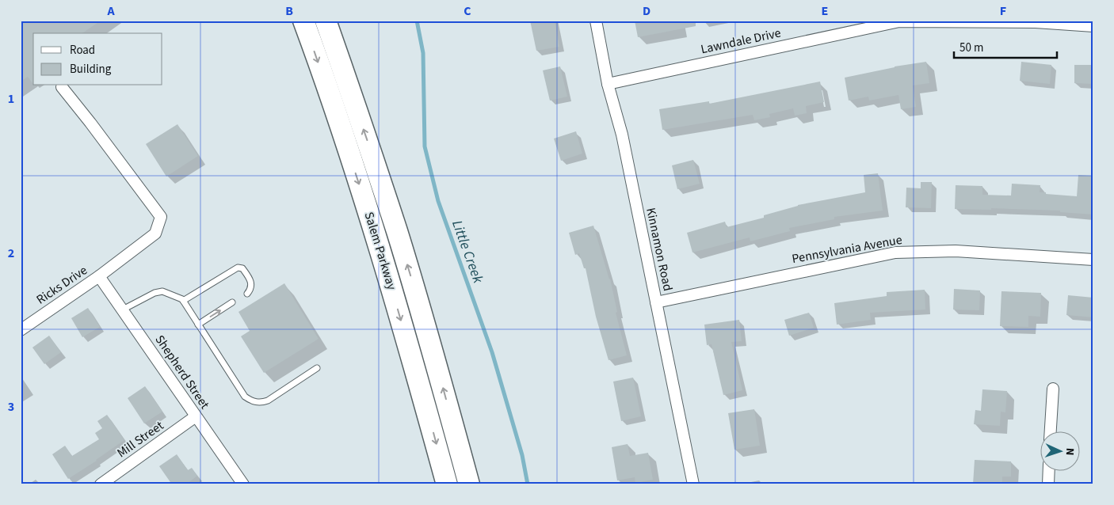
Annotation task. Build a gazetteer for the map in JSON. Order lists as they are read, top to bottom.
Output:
{
  "streets": {
    "highway": ["Salem Parkway"],
    "street": [
      "Lawndale Drive",
      "Kinnamon Road",
      "Pennsylvania Avenue",
      "Ricks Drive",
      "Shepherd Street",
      "Mill Street"
    ]
  },
  "crossings": [
    ["Lawndale Drive", "Kinnamon Road"],
    ["Kinnamon Road", "Pennsylvania Avenue"],
    ["Ricks Drive", "Shepherd Street"],
    ["Shepherd Street", "Mill Street"]
  ],
  "water": ["Little Creek"],
  "legend": ["Road", "Building"],
  "scale_bar": "50 m",
  "north": "right",
  "grid": {
    "columns": [
      "A",
      "B",
      "C",
      "D",
      "E",
      "F"
    ],
    "rows": ["1", "2", "3"]
  }
}
